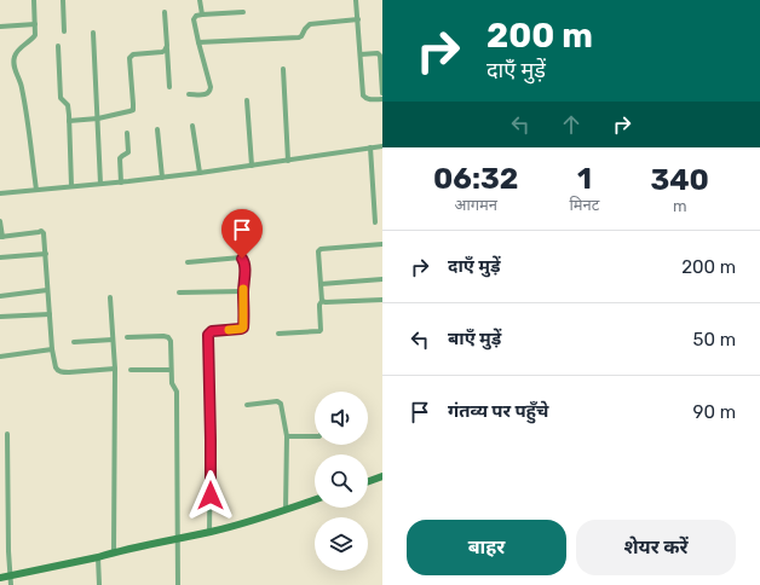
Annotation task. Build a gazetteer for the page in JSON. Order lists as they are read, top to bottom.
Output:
{
  "page": {
    "turn": ["200 m", "दाएँ मुड़ें"],
    "eta": [
      "06:32",
      "आगमन",
      "1",
      "मिनट",
      "340",
      "m"
    ],
    "list": [
      {
        "name": "दाएँ मुड़ें",
        "value": "200 m"
      },
      {
        "name": "बाएँ मुड़ें",
        "value": "50 m"
      },
      {
        "name": "गंतव्य पर पहुँचे",
        "value": "90 m"
      }
    ],
    "buttons": ["बाहर", "शेयर करें"]
  }
}
